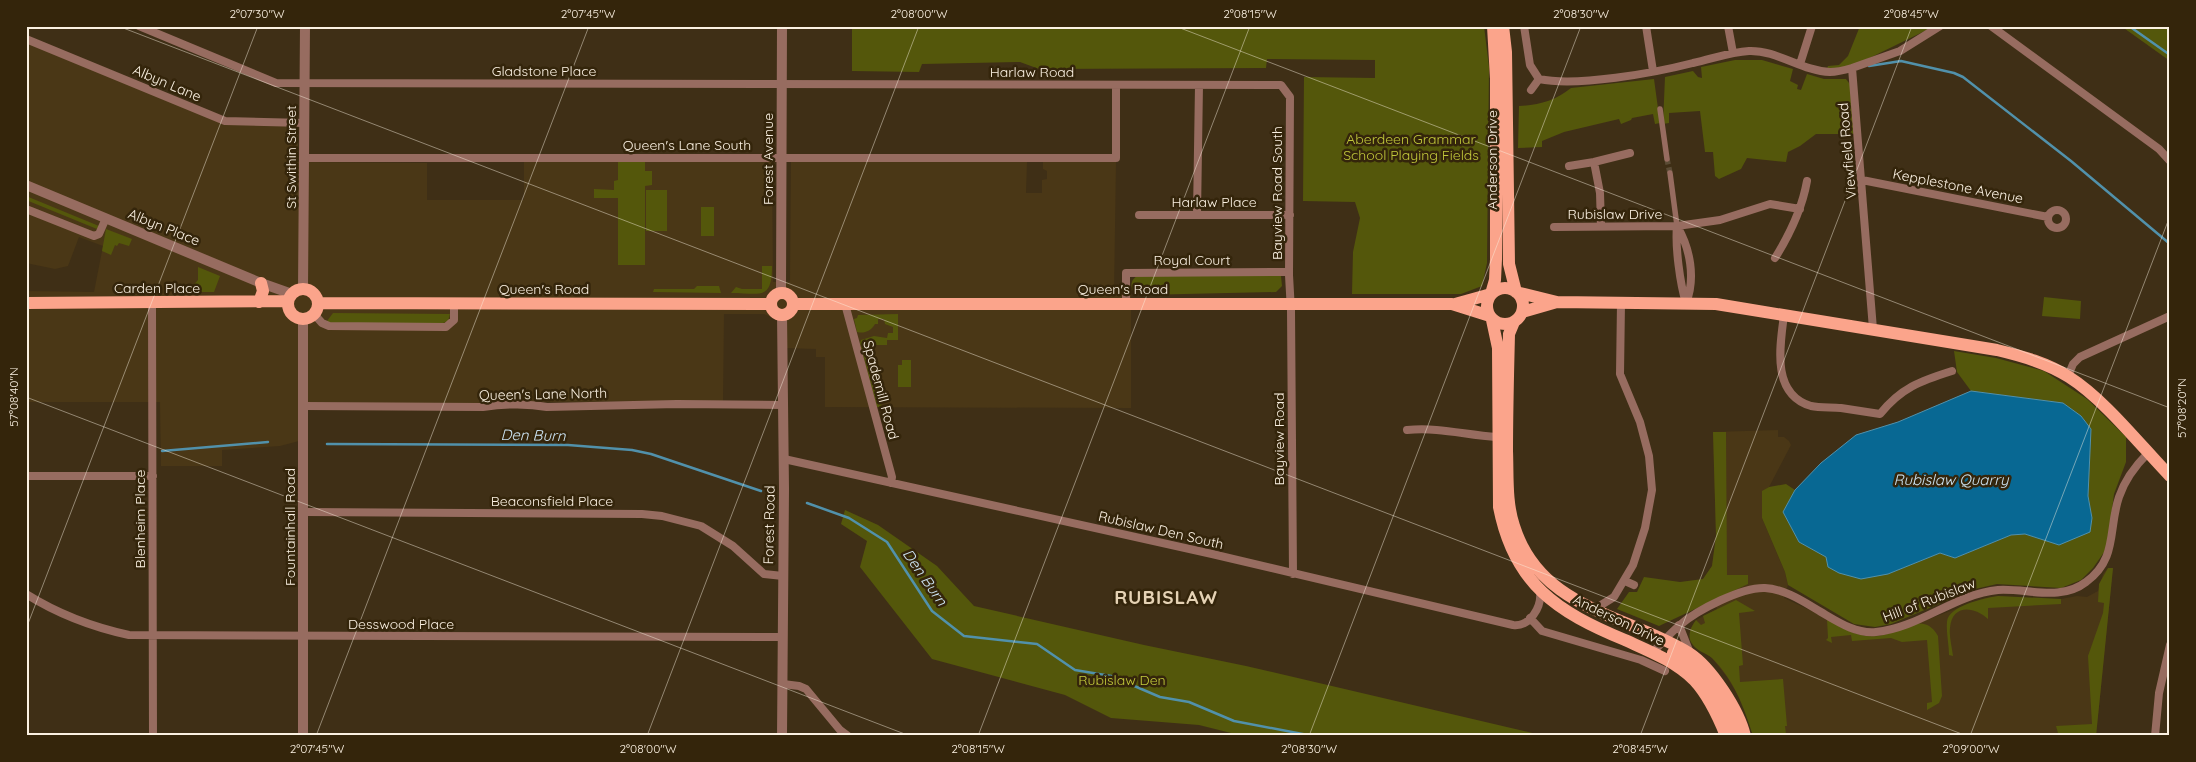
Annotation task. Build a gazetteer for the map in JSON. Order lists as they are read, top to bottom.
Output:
{
  "streets": {
    "main road": ["Anderson Drive", "Carden Place", "Queen's Road"],
    "street": [
      "Gladstone Place",
      "Harlaw Road",
      "Albyn Lane",
      "Queen's Lane South",
      "Viewfield Road",
      "St Swithin Street",
      "Forest Avenue",
      "Kepplestone Avenue",
      "Bayview Road South",
      "Harlaw Place",
      "Rubislaw Drive",
      "Albyn Place",
      "Royal Court",
      "Spademill Road",
      "Queen's Lane North",
      "Bayview Road",
      "Beaconsfield Place",
      "Blenheim Place",
      "Forest Road",
      "Fountainhall Road",
      "Rubislaw Den South",
      "Hill of Rubislaw",
      "Desswood Place"
    ]
  },
  "crossings": [
    ["Gladstone Place", "Harlaw Road"],
    ["Gladstone Place", "St Swithin Street"],
    ["Gladstone Place", "Forest Avenue"],
    ["Harlaw Road", "Queen's Lane South"],
    ["Harlaw Road", "Forest Avenue"],
    ["Harlaw Road", "Bayview Road South"],
    ["Albyn Lane", "St Swithin Street"],
    ["Queen's Lane South", "St Swithin Street"],
    ["Queen's Lane South", "Forest Avenue"],
    ["Viewfield Road", "Kepplestone Avenue"],
    ["St Swithin Street", "Albyn Place"],
    ["St Swithin Street", "Carden Place"],
    ["Forest Avenue", "Queen's Road"],
    ["Forest Avenue", "Forest Road"],
    ["Anderson Drive", "Queen's Road"],
    ["Anderson Drive", "Hill of Rubislaw"],
    ["Bayview Road South", "Harlaw Place"],
    ["Bayview Road South", "Royal Court"],
    ["Bayview Road South", "Queen's Road"],
    ["Bayview Road South", "Bayview Road"],
    ["Albyn Place", "Carden Place"],
    ["Royal Court", "Queen's Road"],
    ["Carden Place", "Blenheim Place"],
    ["Queen's Road", "Spademill Road"],
    ["Queen's Road", "Bayview Road"],
    ["Queen's Road", "Forest Road"],
    ["Queen's Road", "Fountainhall Road"],
    ["Spademill Road", "Rubislaw Den South"],
    ["Queen's Lane North", "Forest Road"],
    ["Queen's Lane North", "Fountainhall Road"],
    ["Bayview Road", "Rubislaw Den South"],
    ["Beaconsfield Place", "Forest Road"],
    ["Beaconsfield Place", "Fountainhall Road"],
    ["Blenheim Place", "Desswood Place"],
    ["Forest Road", "Rubislaw Den South"],
    ["Forest Road", "Desswood Place"],
    ["Fountainhall Road", "Desswood Place"]
  ],
  "districts": ["RUBISLAW"],
  "water": ["Den Burn", "Rubislaw Quarry"],
  "parks": ["Aberdeen Grammar School Playing Fields", "Rubislaw Den"],
  "coordinates": [
    "2°07'30\"W",
    "2°07'45\"W",
    "2°08'00\"W",
    "2°08'15\"W",
    "2°08'30\"W",
    "2°08'45\"W",
    "57°08'40\"N",
    "57°08'20\"N",
    "2°09'00\"W"
  ]
}
